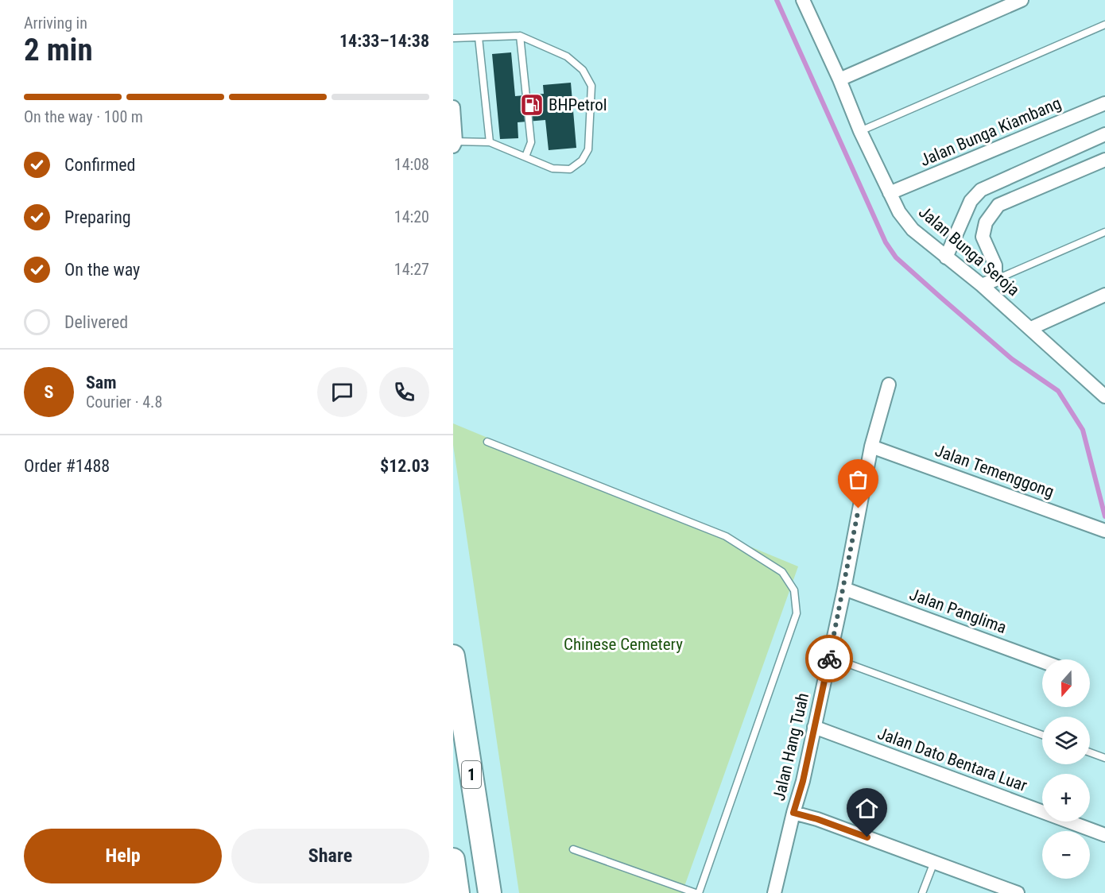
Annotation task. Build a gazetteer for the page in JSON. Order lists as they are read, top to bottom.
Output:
{
  "streets": {
    "highway": ["1"],
    "street": [
      "Jalan Bunga Kiambang",
      "Jalan Bunga Seroja",
      "Jalan Temenggong",
      "Jalan Panglima",
      "Jalan Hang Tuah",
      "Jalan Dato Bentara Luar"
    ]
  },
  "crossings": [
    ["Jalan Bunga Kiambang", "Jalan Bunga Seroja"],
    ["Jalan Temenggong", "Jalan Hang Tuah"],
    ["Jalan Panglima", "Jalan Hang Tuah"],
    ["Jalan Hang Tuah", "Jalan Dato Bentara Luar"]
  ],
  "parks": ["Chinese Cemetery"],
  "places": {
    "fuel station": ["BHPetrol"]
  },
  "north": "bottom",
  "page": {
    "heading": ["2 min", "Arriving in", "14:33–14:38"],
    "panel": [
      "Sam",
      "Courier · 4.8",
      "Order #1488",
      "$12.03"
    ],
    "bar": "On the way · 100 m",
    "list": [
      ["Confirmed", "14:08"],
      ["Preparing", "14:20"],
      ["On the way", "14:27"],
      "Delivered"
    ],
    "round": "S",
    "map_buttons": ["+", "−"],
    "buttons": ["Help", "Share"]
  }
}
